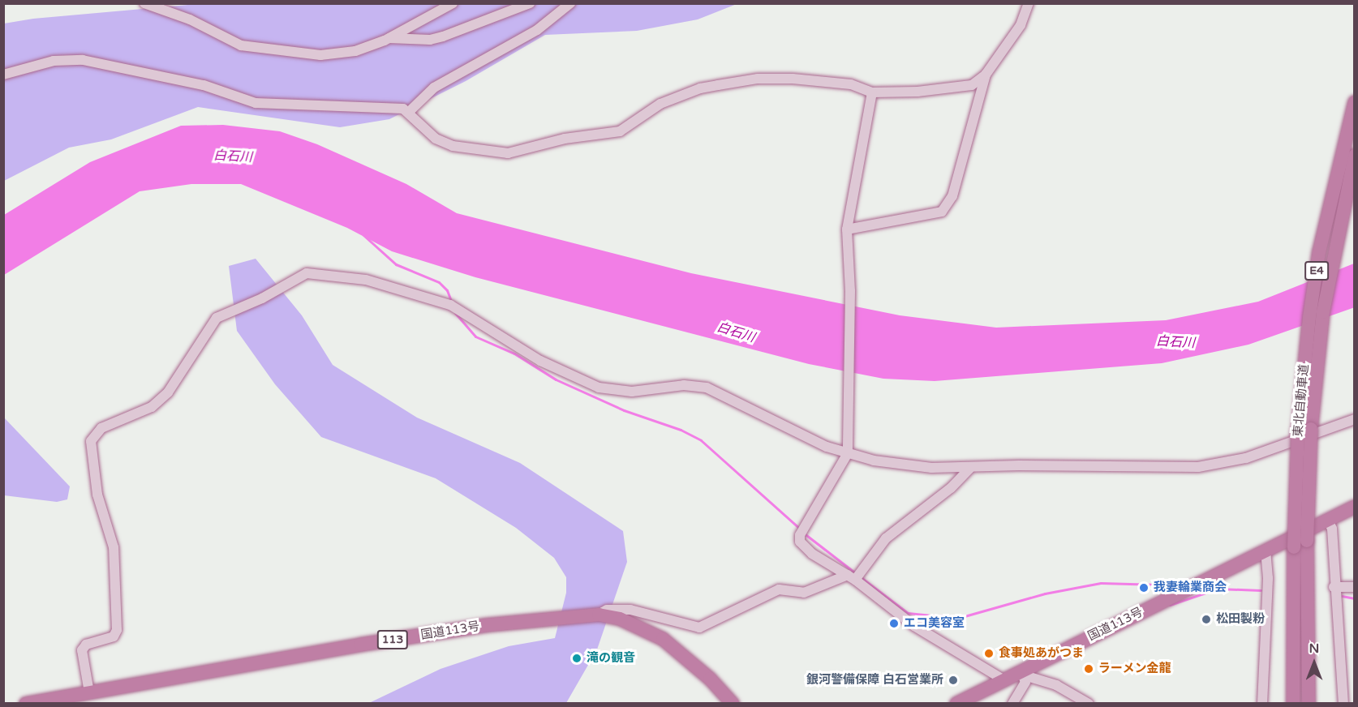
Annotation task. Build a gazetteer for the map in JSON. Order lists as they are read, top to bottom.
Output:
{
  "streets": {
    "highway": [
      "E4",
      "東北自動車道",
      "国道113号",
      "113"
    ]
  },
  "water": ["白石川"],
  "places": [
    "我妻輪業商会",
    "松田製粉",
    "エコ美容室",
    "食事処あがつま",
    "滝の観音",
    "ラーメン金龍",
    "銀河警備保障 白石営業所"
  ],
  "north": "top"
}
